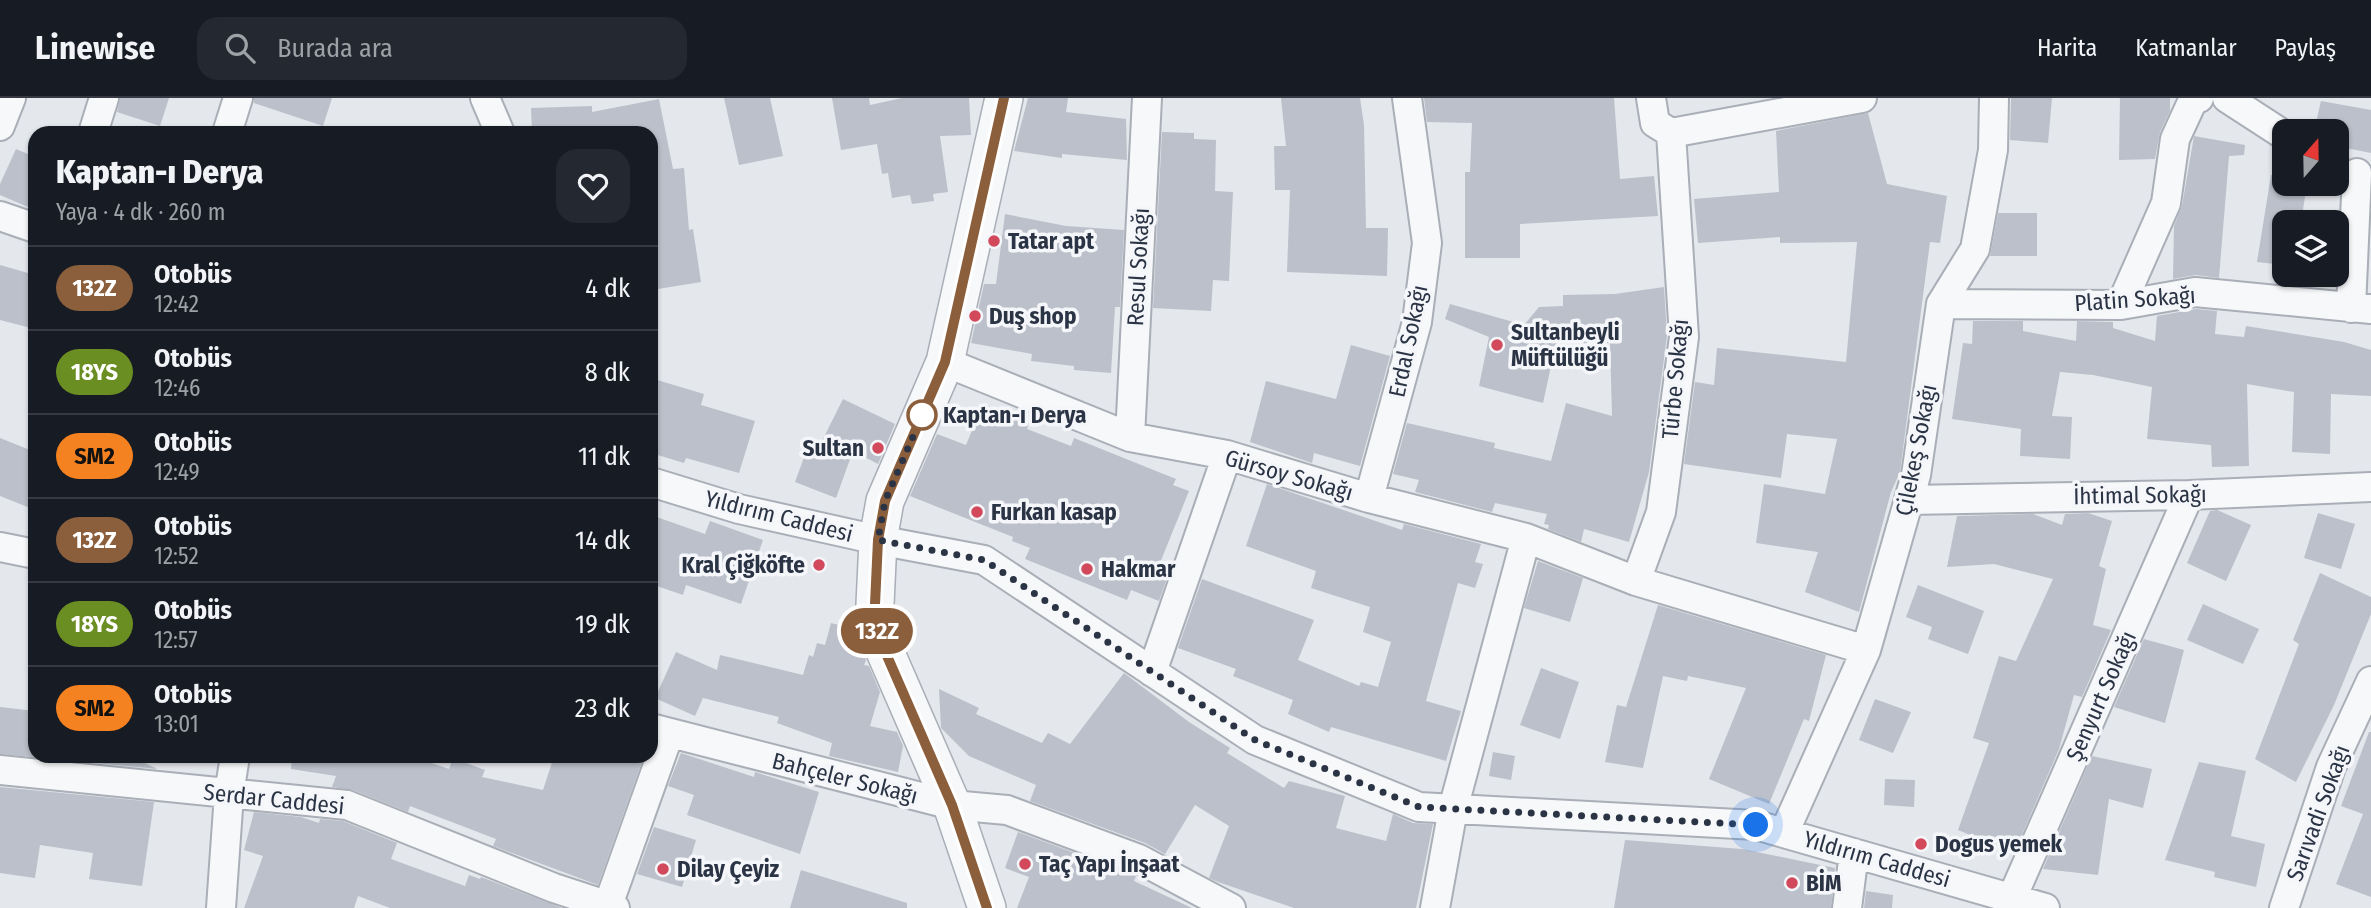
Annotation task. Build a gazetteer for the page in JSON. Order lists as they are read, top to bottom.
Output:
{
  "streets": {
    "street": [
      "Resul Sokağı",
      "Platin Sokağı",
      "Erdal Sokağı",
      "Türbe Sokağı",
      "Çilekeş Sokağı",
      "Gürsoy Sokağı",
      "İhtimal Sokağı",
      "Yıldırım Caddesi",
      "Şenyurt Sokağı",
      "Bahçeler Sokağı",
      "Serdar Caddesi",
      "Sarıvadi Sokağı"
    ]
  },
  "crossings": [
    ["Resul Sokağı", "Gürsoy Sokağı"],
    ["Platin Sokağı", "Çilekeş Sokağı"],
    ["Erdal Sokağı", "Gürsoy Sokağı"],
    ["Türbe Sokağı", "Gürsoy Sokağı"],
    ["Çilekeş Sokağı", "Gürsoy Sokağı"],
    ["Çilekeş Sokağı", "İhtimal Sokağı"],
    ["Çilekeş Sokağı", "Yıldırım Caddesi"],
    ["İhtimal Sokağı", "Şenyurt Sokağı"],
    ["Yıldırım Caddesi", "Şenyurt Sokağı"]
  ],
  "places": [
    "Tatar apt",
    "Duş shop",
    "Sultanbeyli Müftülüğü",
    "Kaptan-ı Derya",
    "Sultan",
    "Furkan kasap",
    "Kral Çiğköfte",
    "Hakmar",
    "Dogus yemek",
    "Taç Yapı İnşaat",
    "Dilay Çeyiz",
    "BİM"
  ],
  "lines": ["bus line 132Z"],
  "north": "top",
  "page": {
    "header": "Linewise",
    "search": "Burada ara",
    "nav": ["Harita", "Katmanlar", "Paylaş"],
    "on_map": "132Z",
    "heading": ["Kaptan-ı Derya", "Yaya · 4 dk · 260 m"],
    "list": [
      {
        "mark": "132Z",
        "name": "Otobüs",
        "note": "12:42",
        "value": "4 dk"
      },
      {
        "mark": "18YS",
        "name": "Otobüs",
        "note": "12:46",
        "value": "8 dk"
      },
      {
        "mark": "SM2",
        "name": "Otobüs",
        "note": "12:49",
        "value": "11 dk"
      },
      {
        "mark": "132Z",
        "name": "Otobüs",
        "note": "12:52",
        "value": "14 dk"
      },
      {
        "mark": "18YS",
        "name": "Otobüs",
        "note": "12:57",
        "value": "19 dk"
      },
      {
        "mark": "SM2",
        "name": "Otobüs",
        "note": "13:01",
        "value": "23 dk"
      }
    ]
  }
}
